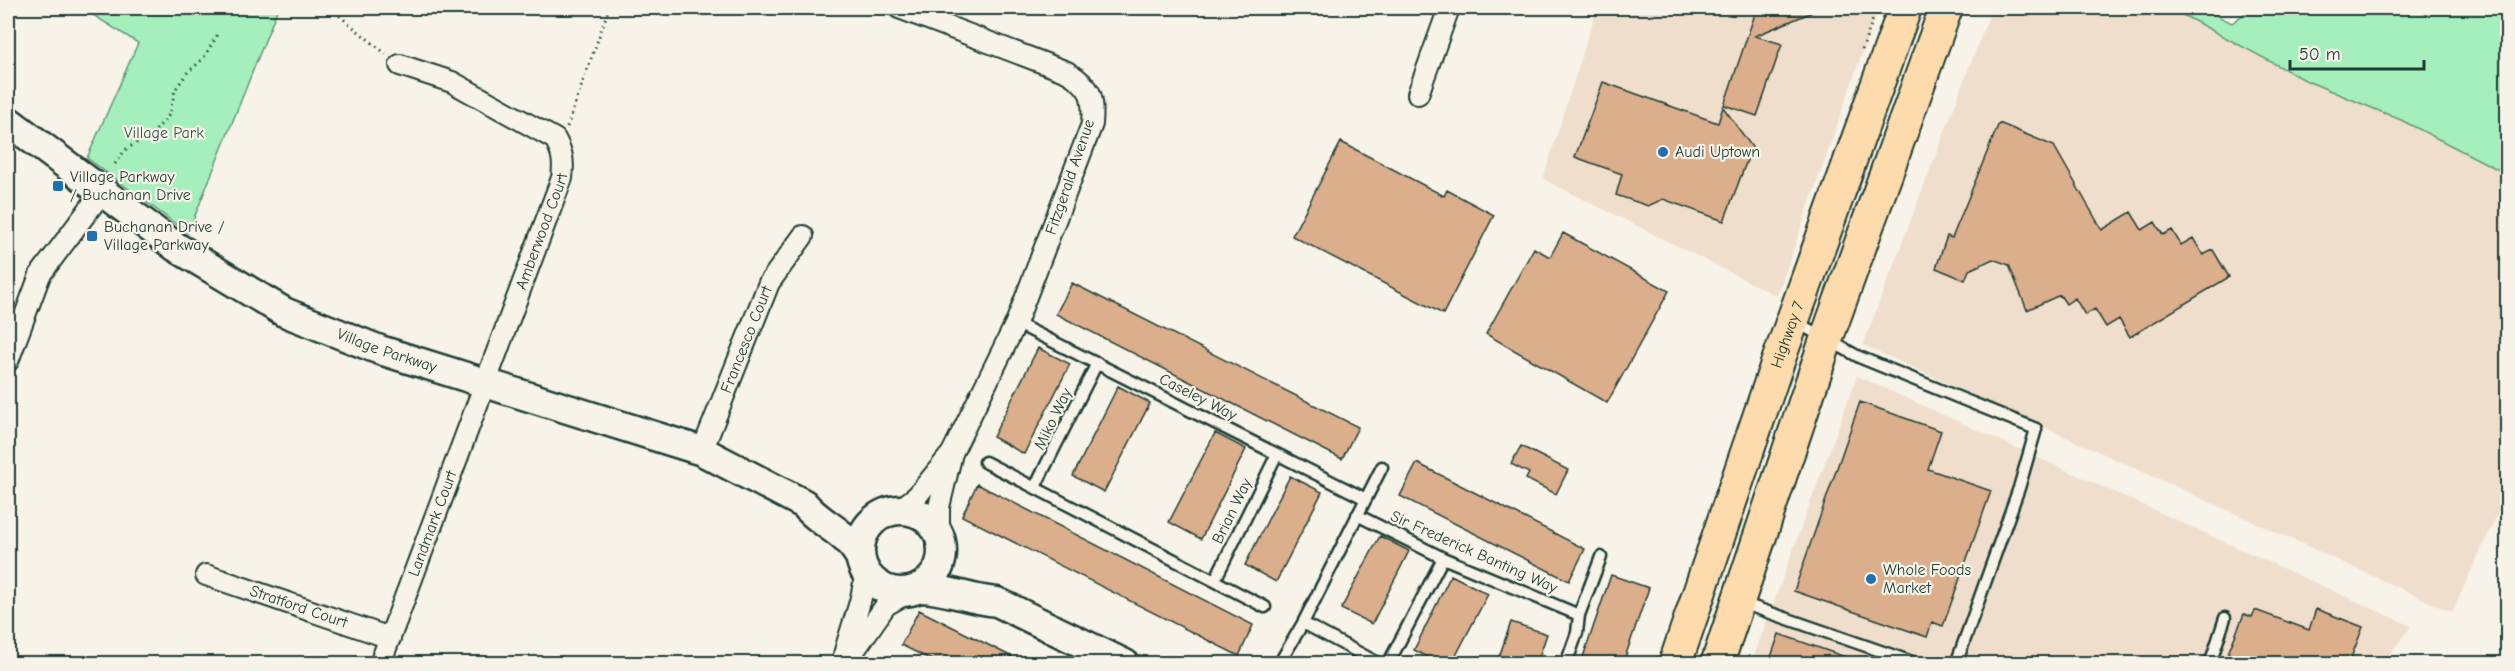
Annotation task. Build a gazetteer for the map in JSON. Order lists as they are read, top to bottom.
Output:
{
  "streets": {
    "main road": ["Highway 7", "Village Parkway"],
    "street": [
      "Fitzgerald Avenue",
      "Amberwood Court",
      "Francesco Court",
      "Landmark Court",
      "Stratford Court"
    ],
    "lane": [
      "Caseley Way",
      "Miko Way",
      "Brian Way",
      "Sir Frederick Banting Way"
    ]
  },
  "crossings": [
    ["Fitzgerald Avenue", "Village Parkway"],
    ["Fitzgerald Avenue", "Caseley Way"],
    ["Amberwood Court", "Village Parkway"],
    ["Amberwood Court", "Landmark Court"],
    ["Francesco Court", "Village Parkway"],
    ["Village Parkway", "Landmark Court"],
    ["Caseley Way", "Miko Way"],
    ["Caseley Way", "Brian Way"],
    ["Landmark Court", "Stratford Court"]
  ],
  "parks": ["Village Park"],
  "places": {
    "other": ["Audi Uptown", "Whole Foods Market"],
    "transit": ["Village Parkway / Buchanan Drive", "Buchanan Drive / Village Parkway"]
  },
  "scale_bar": "50 m"
}
